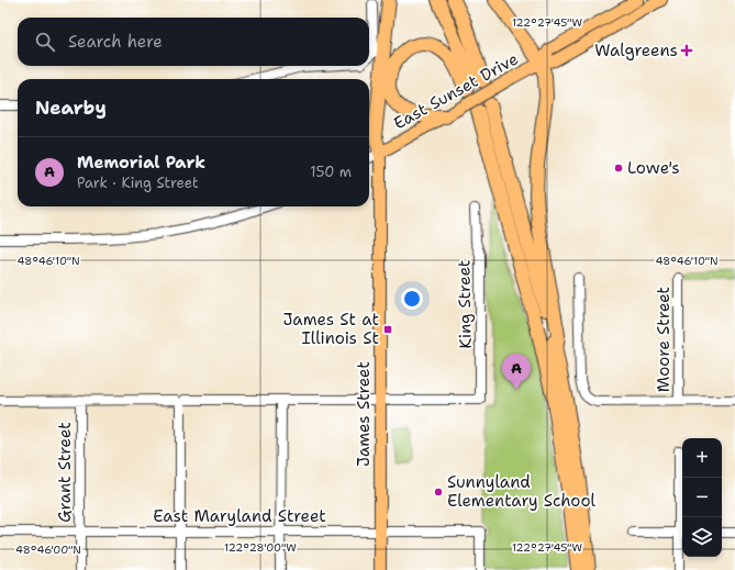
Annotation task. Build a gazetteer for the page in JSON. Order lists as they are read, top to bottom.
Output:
{
  "streets": {
    "main road": ["East Sunset Drive", "James Street"],
    "street": [
      "King Street",
      "Moore Street",
      "Grant Street",
      "East Maryland Street"
    ]
  },
  "crossings": [
    ["East Sunset Drive", "James Street"],
    ["King Street", "James Street"],
    ["James Street", "East Maryland Street"],
    ["Grant Street", "East Maryland Street"]
  ],
  "places": {
    "health": ["Walgreens"],
    "other": ["Lowe's", "Sunnyland Elementary School"],
    "transit": ["James St at Illinois St"]
  },
  "page": {
    "search": "Search here",
    "heading": "Nearby",
    "list": [
      {
        "mark": "A",
        "name": "Memorial Park",
        "note": "Park · King Street",
        "value": "150 m"
      }
    ],
    "pins": "A",
    "map_buttons": ["+", "−"]
  },
  "coordinates": [
    "122°27'45\"W",
    "48°46'10\"N",
    "122°28'00\"W",
    "48°46'00\"N"
  ]
}
